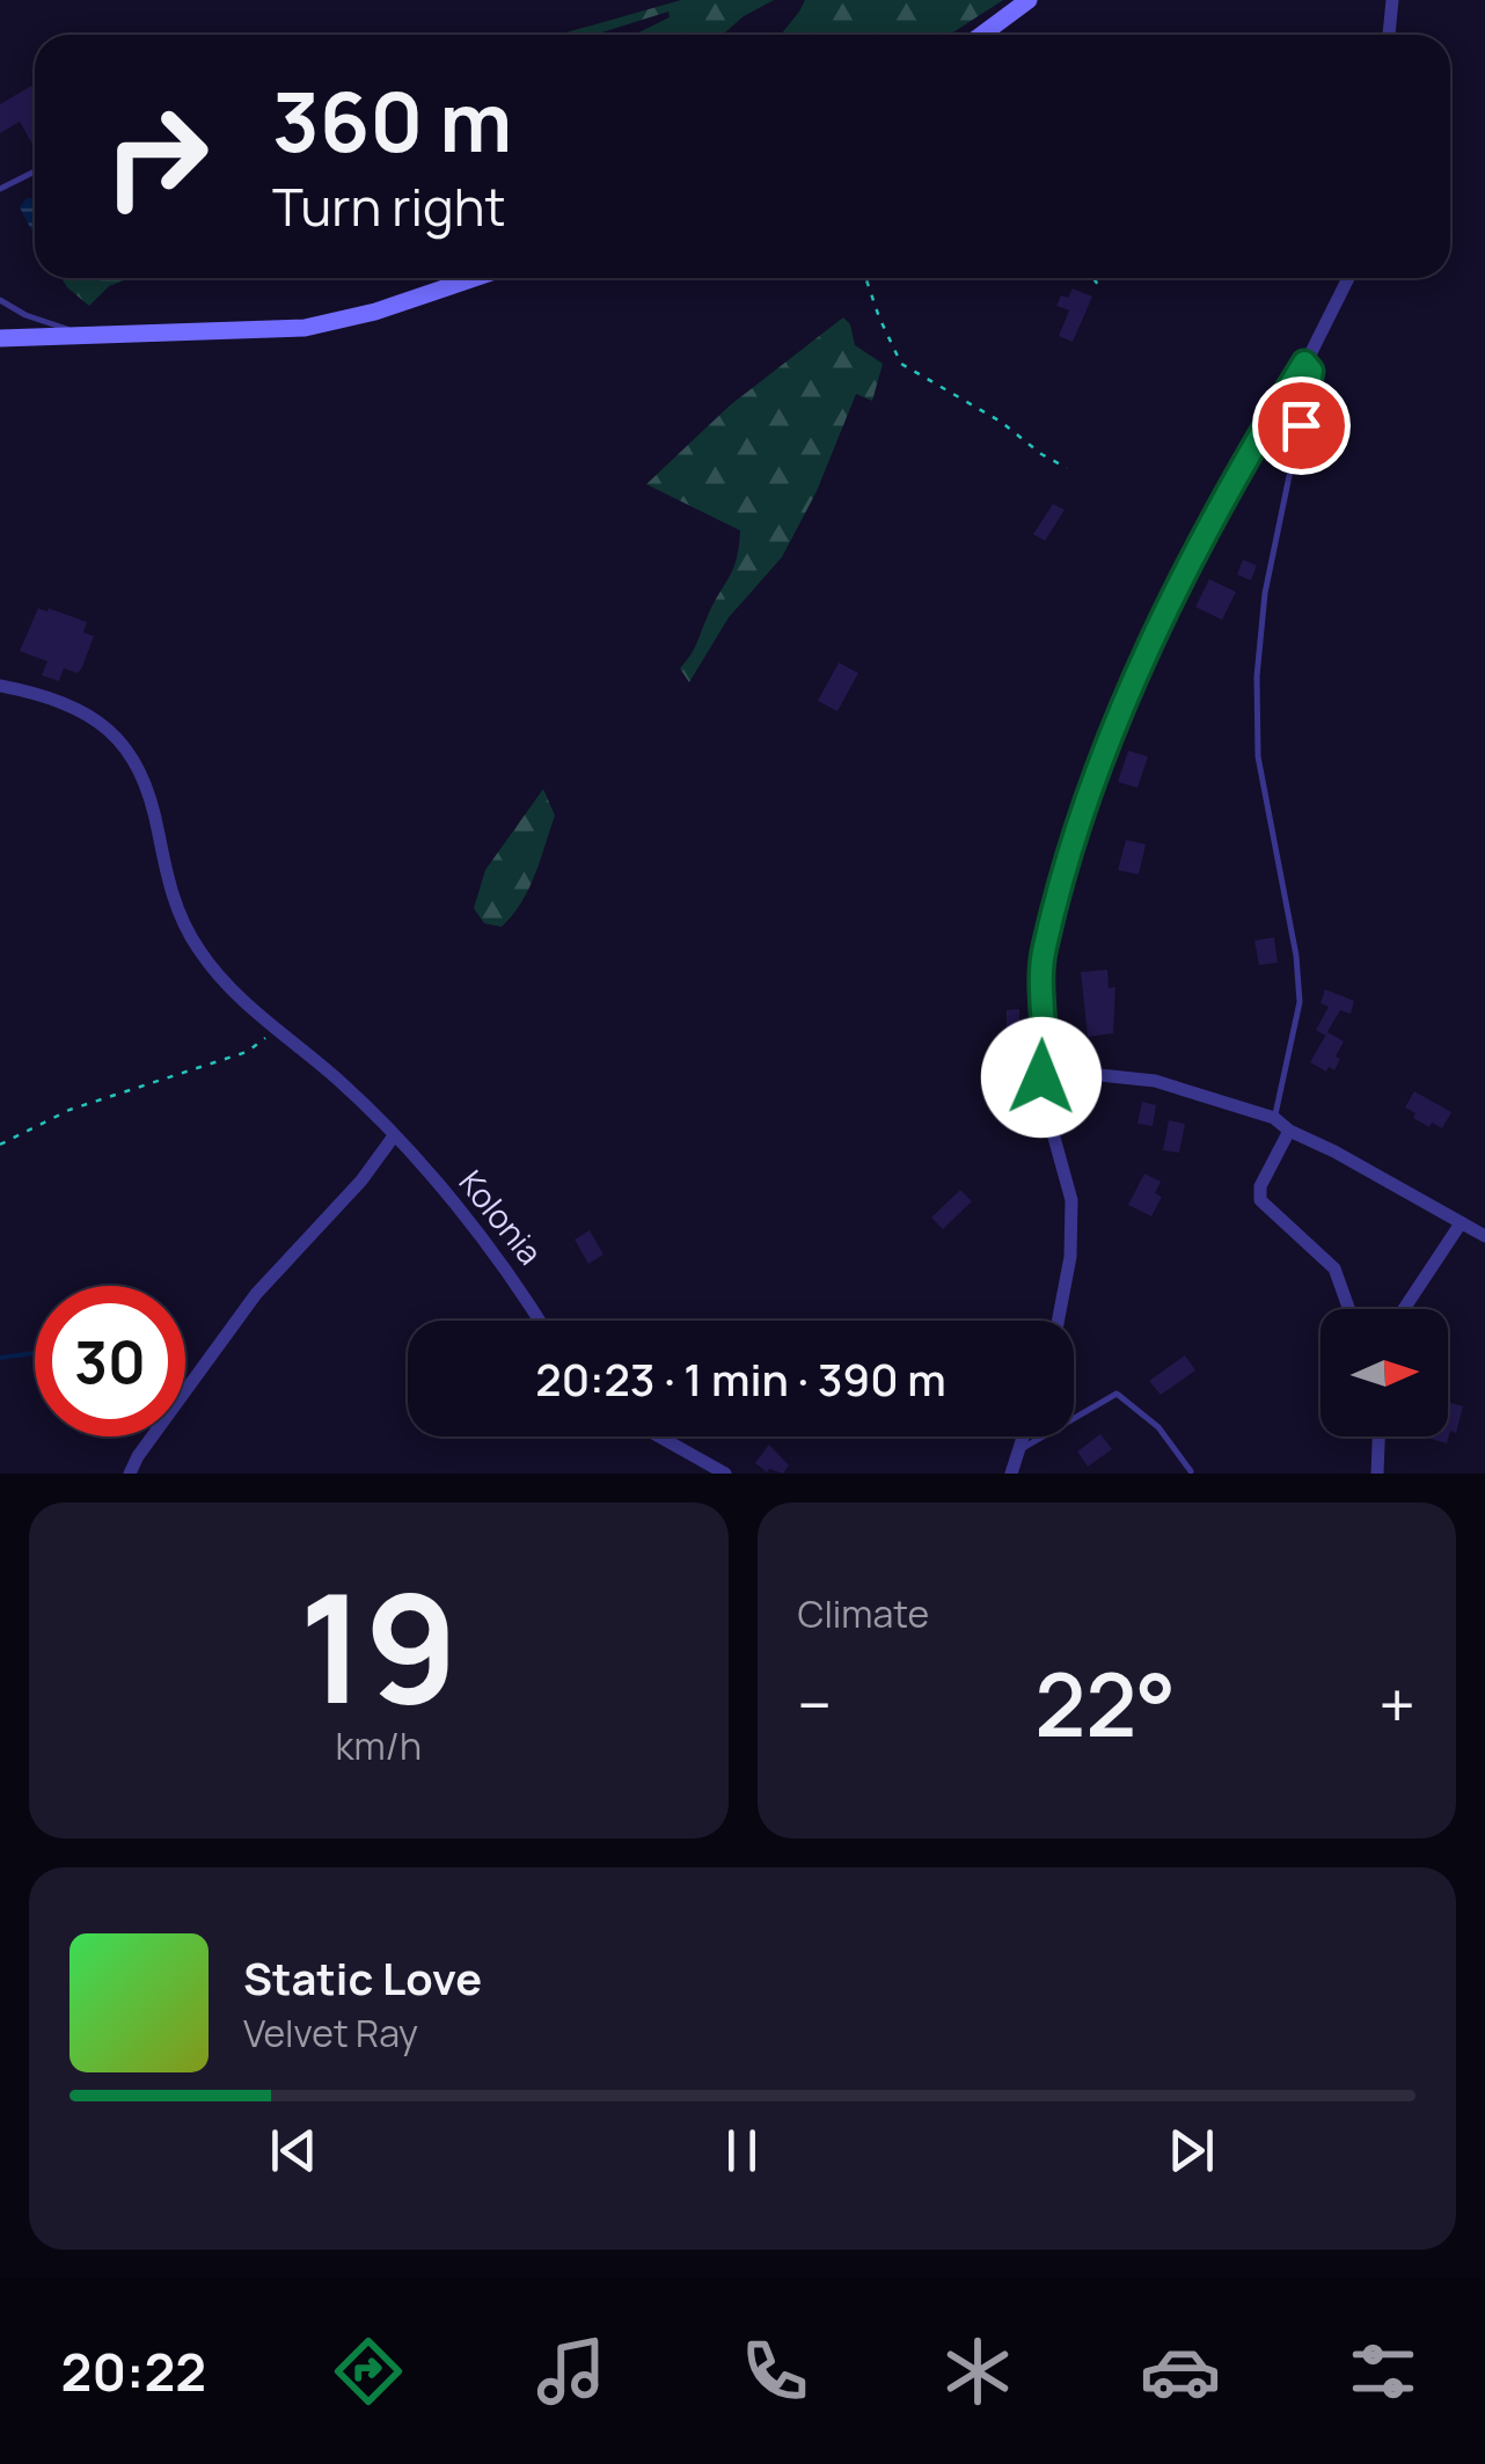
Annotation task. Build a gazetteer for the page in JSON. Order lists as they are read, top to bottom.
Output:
{
  "streets": {
    "street": ["Kolonia"]
  },
  "north": "right",
  "page": {
    "turn": ["360 m", "Turn right"],
    "limit": "30",
    "trip": "20:23 · 1 min · 390 m",
    "tile": [
      ["19", "km/h"],
      "Climate"
    ],
    "heat": ["−", "22°", "+"],
    "song": ["Static Love", "Velvet Ray"],
    "tabs": "20:22"
  }
}
